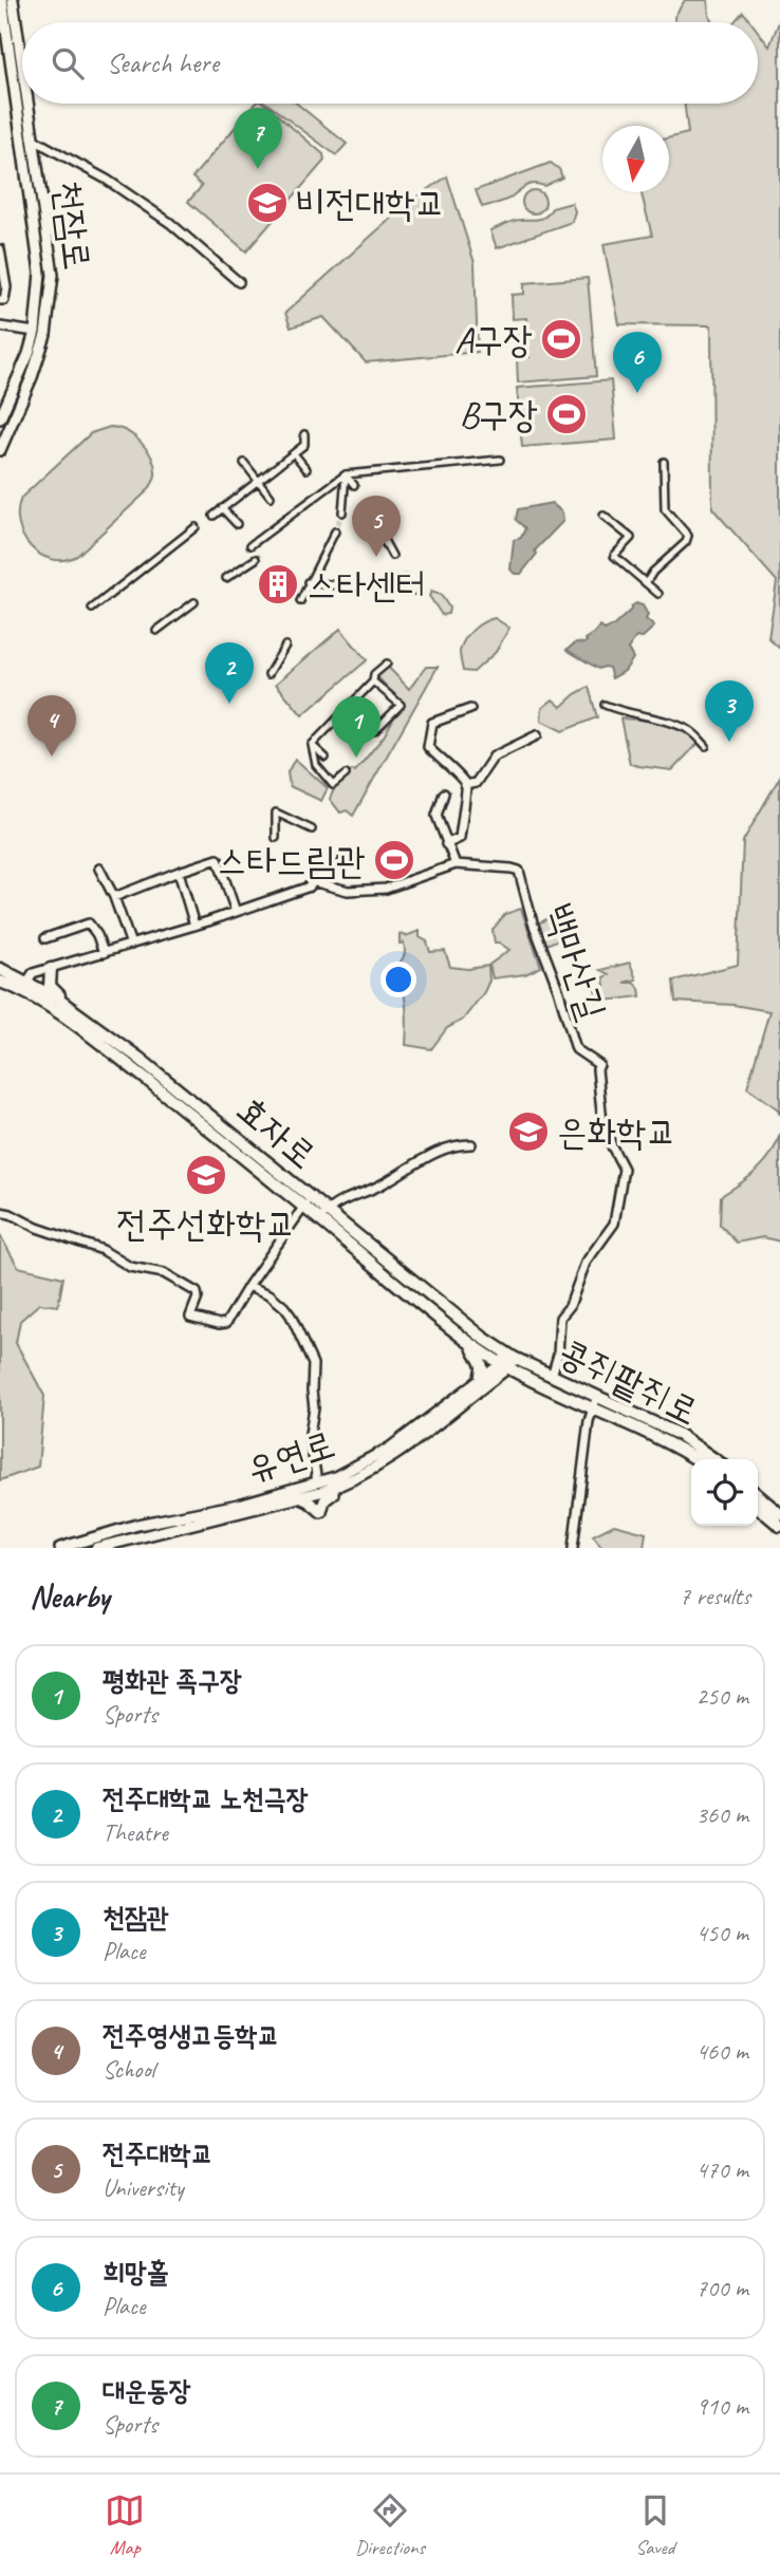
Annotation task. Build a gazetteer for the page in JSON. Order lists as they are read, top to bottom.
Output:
{
  "streets": {
    "main road": ["효자로", "콩쥐팥쥐로"],
    "street": ["천잠로", "백마산길", "유연로"]
  },
  "crossings": [
    ["백마산길", "콩쥐팥쥐로"],
    ["효자로", "콩쥐팥쥐로"],
    ["효자로", "유연로"],
    ["콩쥐팥쥐로", "유연로"]
  ],
  "places": {
    "school or university": ["비전대학교", "은화학교", "전주선화학교"],
    "sports": ["A구장", "B구장", "스타드림관"],
    "building": ["스타센터"]
  },
  "north": "bottom",
  "page": {
    "search": "Search here",
    "pins": [
      "7",
      "6",
      "5",
      "2",
      "3",
      "4",
      "1"
    ],
    "heading": ["Nearby", "7 results"],
    "list": [
      {
        "mark": "1",
        "name": "평화관 족구장",
        "note": "Sports",
        "value": "250 m"
      },
      {
        "mark": "2",
        "name": "전주대학교 노천극장",
        "note": "Theatre",
        "value": "360 m"
      },
      {
        "mark": "3",
        "name": "천잠관",
        "note": "Place",
        "value": "450 m"
      },
      {
        "mark": "4",
        "name": "전주영생고등학교",
        "note": "School",
        "value": "460 m"
      },
      {
        "mark": "5",
        "name": "전주대학교",
        "note": "University",
        "value": "470 m"
      },
      {
        "mark": "6",
        "name": "희망홀",
        "note": "Place",
        "value": "700 m"
      },
      {
        "mark": "7",
        "name": "대운동장",
        "note": "Sports",
        "value": "910 m"
      }
    ],
    "nav": ["Map", "Directions", "Saved"]
  }
}
